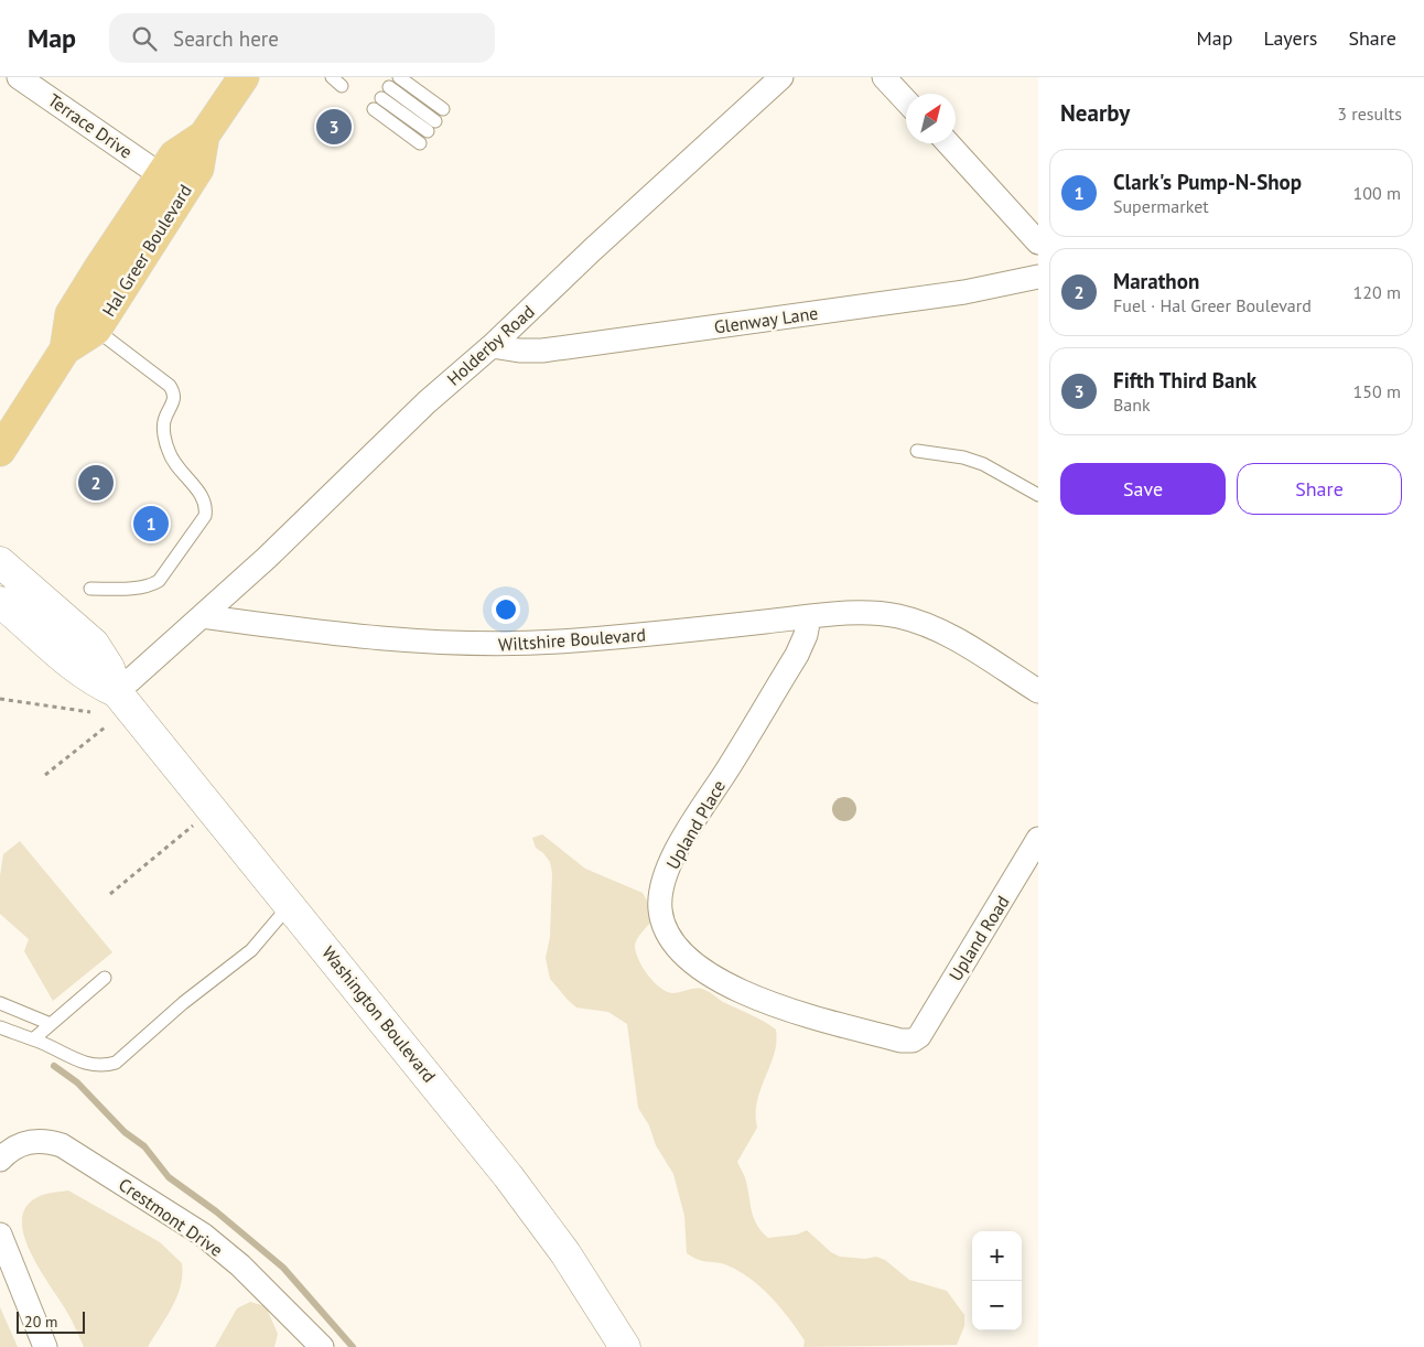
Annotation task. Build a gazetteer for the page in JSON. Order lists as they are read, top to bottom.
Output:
{
  "streets": {
    "main road": ["Hal Greer Boulevard"],
    "street": [
      "Terrace Drive",
      "Glenway Lane",
      "Holderby Road",
      "Wiltshire Boulevard",
      "Upland Place",
      "Upland Road",
      "Washington Boulevard",
      "Crestmont Drive"
    ]
  },
  "crossings": [
    ["Terrace Drive", "Hal Greer Boulevard"],
    ["Glenway Lane", "Holderby Road"],
    ["Holderby Road", "Wiltshire Boulevard"],
    ["Wiltshire Boulevard", "Upland Place"],
    ["Upland Place", "Upland Road"]
  ],
  "scale_bar": "20 m",
  "north": "top right",
  "page": {
    "header": "Map",
    "search": "Search here",
    "nav": ["Map", "Layers", "Share"],
    "heading": ["Nearby", "3 results"],
    "pins": ["3", "2", "1"],
    "list": [
      {
        "mark": "1",
        "name": "Clark's Pump-N-Shop",
        "note": "Supermarket",
        "value": "100 m"
      },
      {
        "mark": "2",
        "name": "Marathon",
        "note": "Fuel · Hal Greer Boulevard",
        "value": "120 m"
      },
      {
        "mark": "3",
        "name": "Fifth Third Bank",
        "note": "Bank",
        "value": "150 m"
      }
    ],
    "buttons": ["Save", "Share"],
    "map_buttons": ["+", "−"],
    "scale": "20 m"
  }
}
